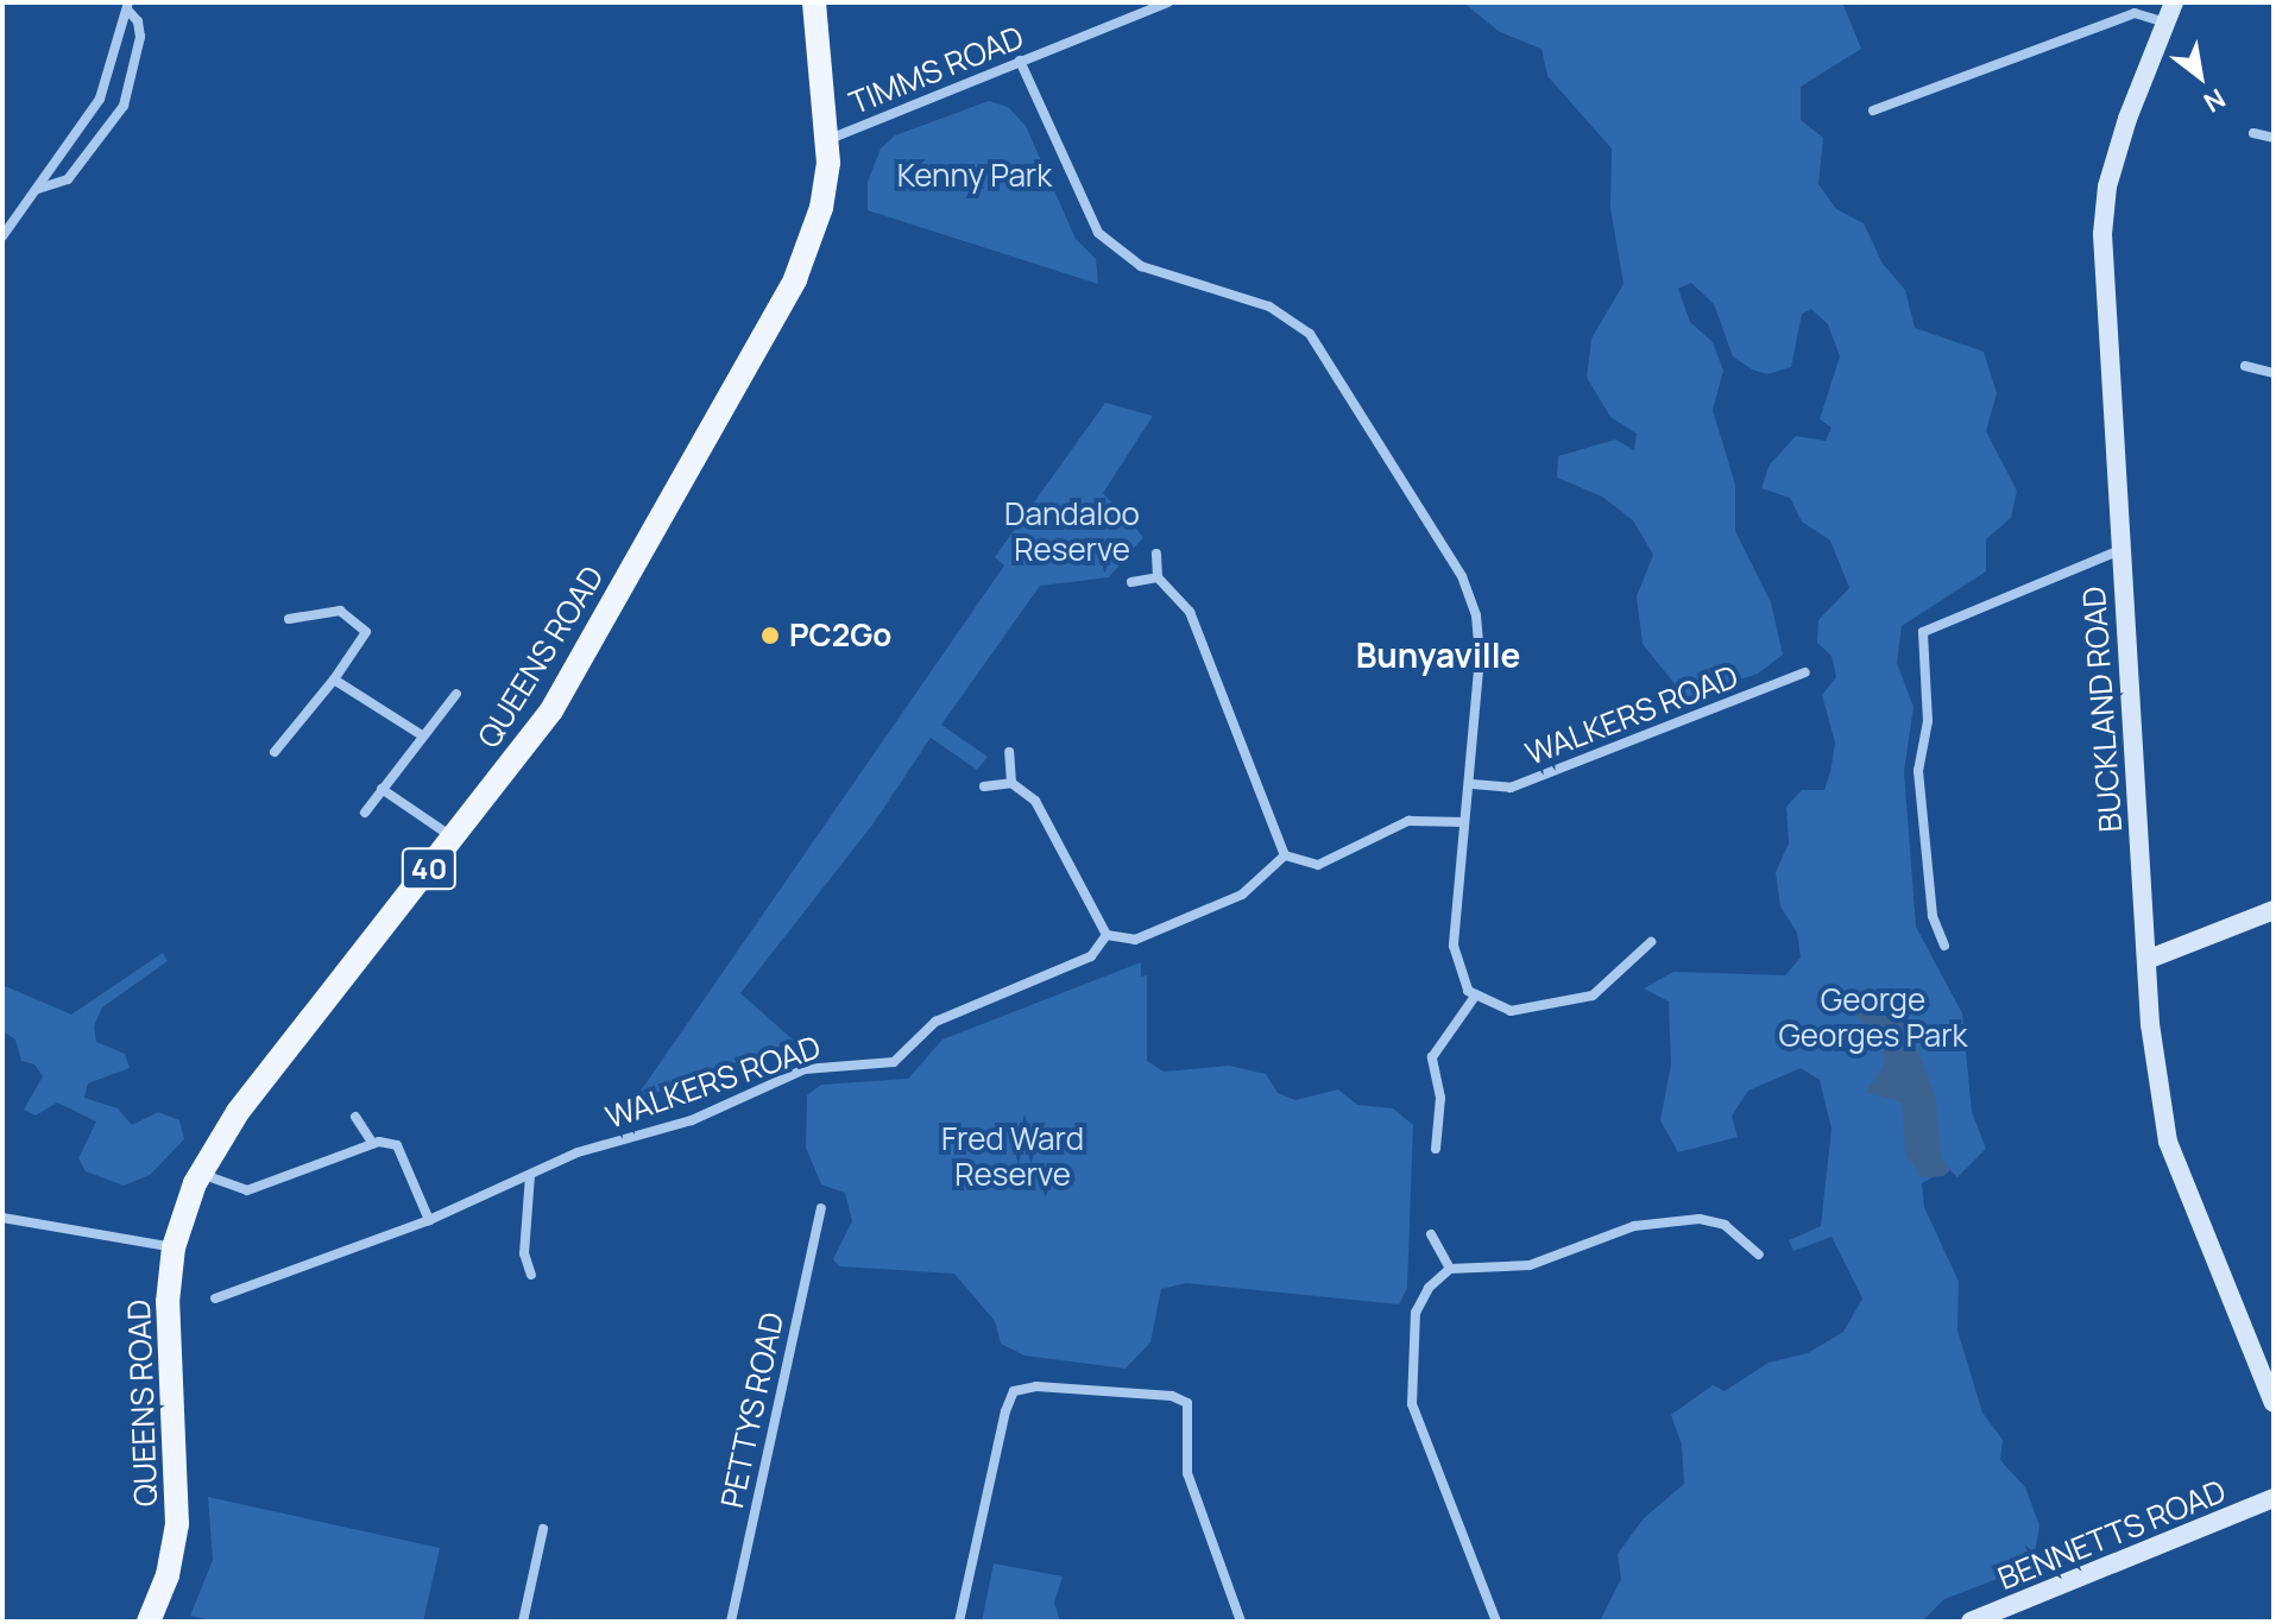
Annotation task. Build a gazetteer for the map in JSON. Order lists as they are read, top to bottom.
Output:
{
  "streets": {
    "main road": ["QUEENS ROAD", "40"],
    "street": [
      "TIMMS ROAD",
      "BUCKLAND ROAD",
      "WALKERS ROAD",
      "PETTYS ROAD",
      "BENNETTS ROAD"
    ]
  },
  "crossings": [
    ["TIMMS ROAD", "QUEENS ROAD"]
  ],
  "districts": ["Bunyaville"],
  "parks": [
    "Kenny Park",
    "Dandaloo Reserve",
    "George Georges Park",
    "Fred Ward Reserve"
  ],
  "places": ["PC2Go"],
  "north": "bottom right"
}
